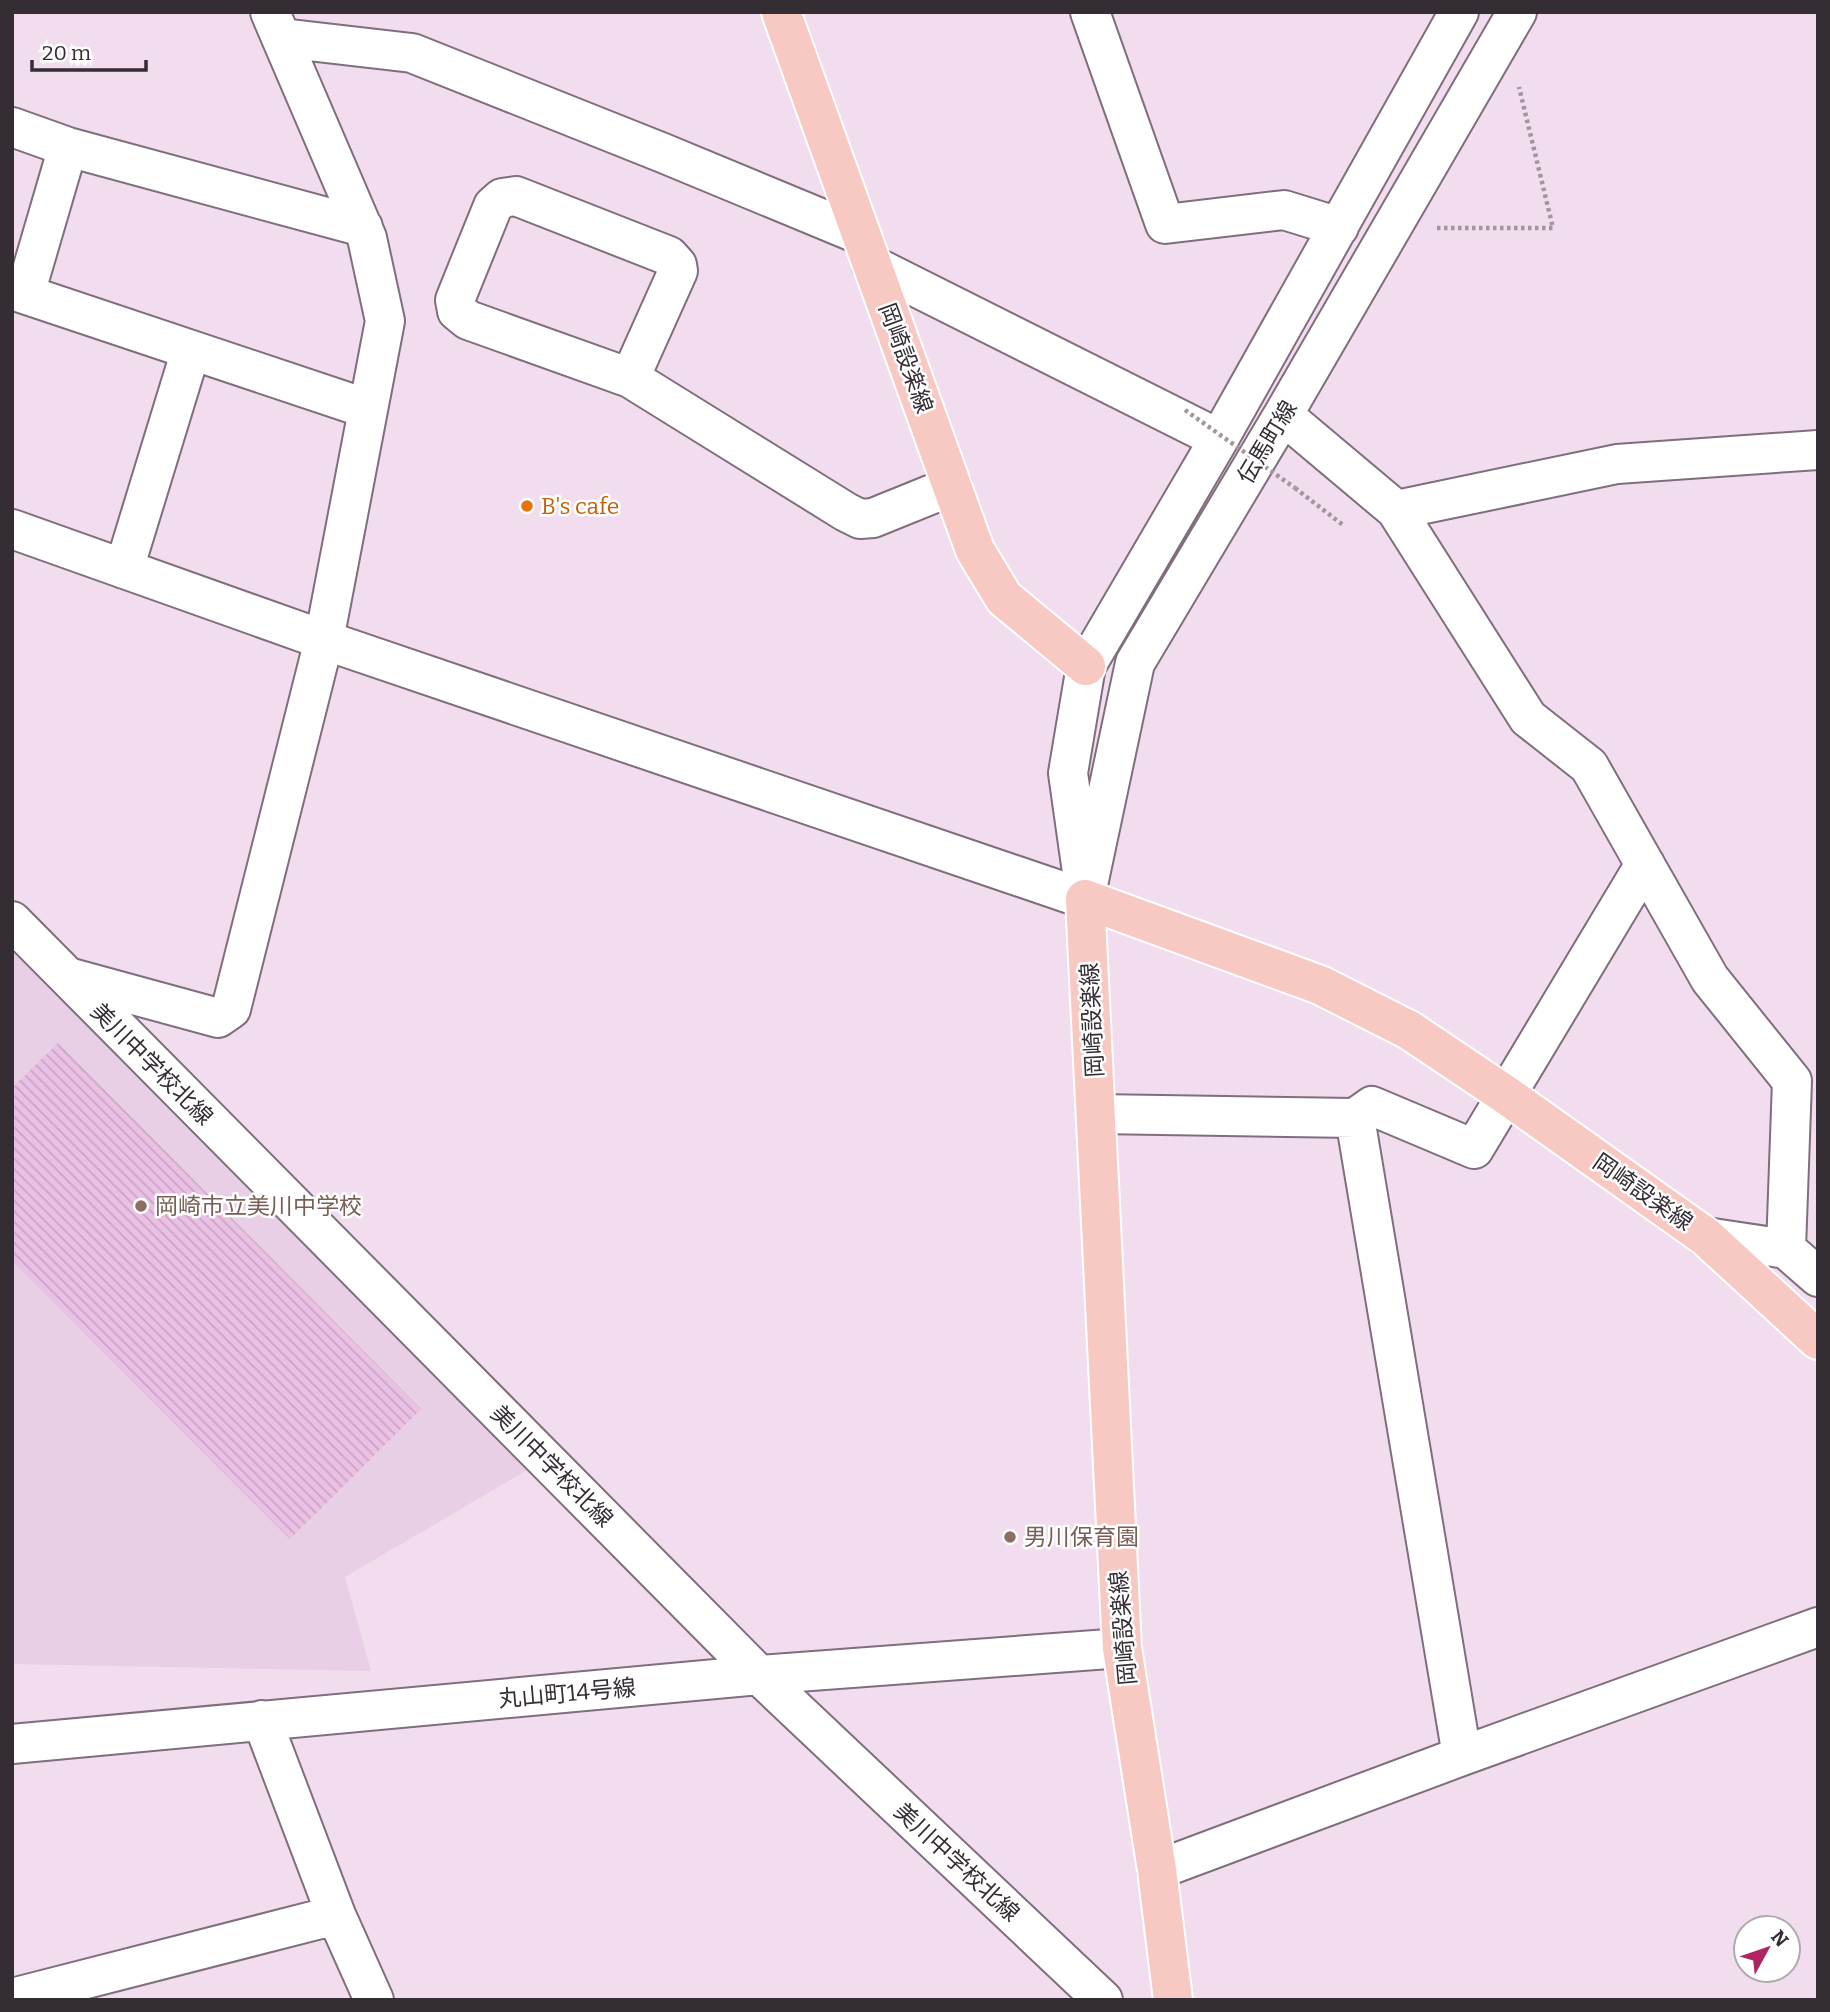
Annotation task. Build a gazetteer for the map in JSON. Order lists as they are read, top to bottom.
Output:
{
  "streets": {
    "main road": ["岡崎設楽線"],
    "street": ["伝馬町線", "美川中学校北線", "丸山町14号線"]
  },
  "crossings": [
    ["岡崎設楽線", "伝馬町線"],
    ["岡崎設楽線", "丸山町14号線"],
    ["美川中学校北線", "丸山町14号線"]
  ],
  "places": ["B's cafe", "岡崎市立美川中学校", "男川保育園"],
  "scale_bar": "20 m",
  "north": "top right"
}
